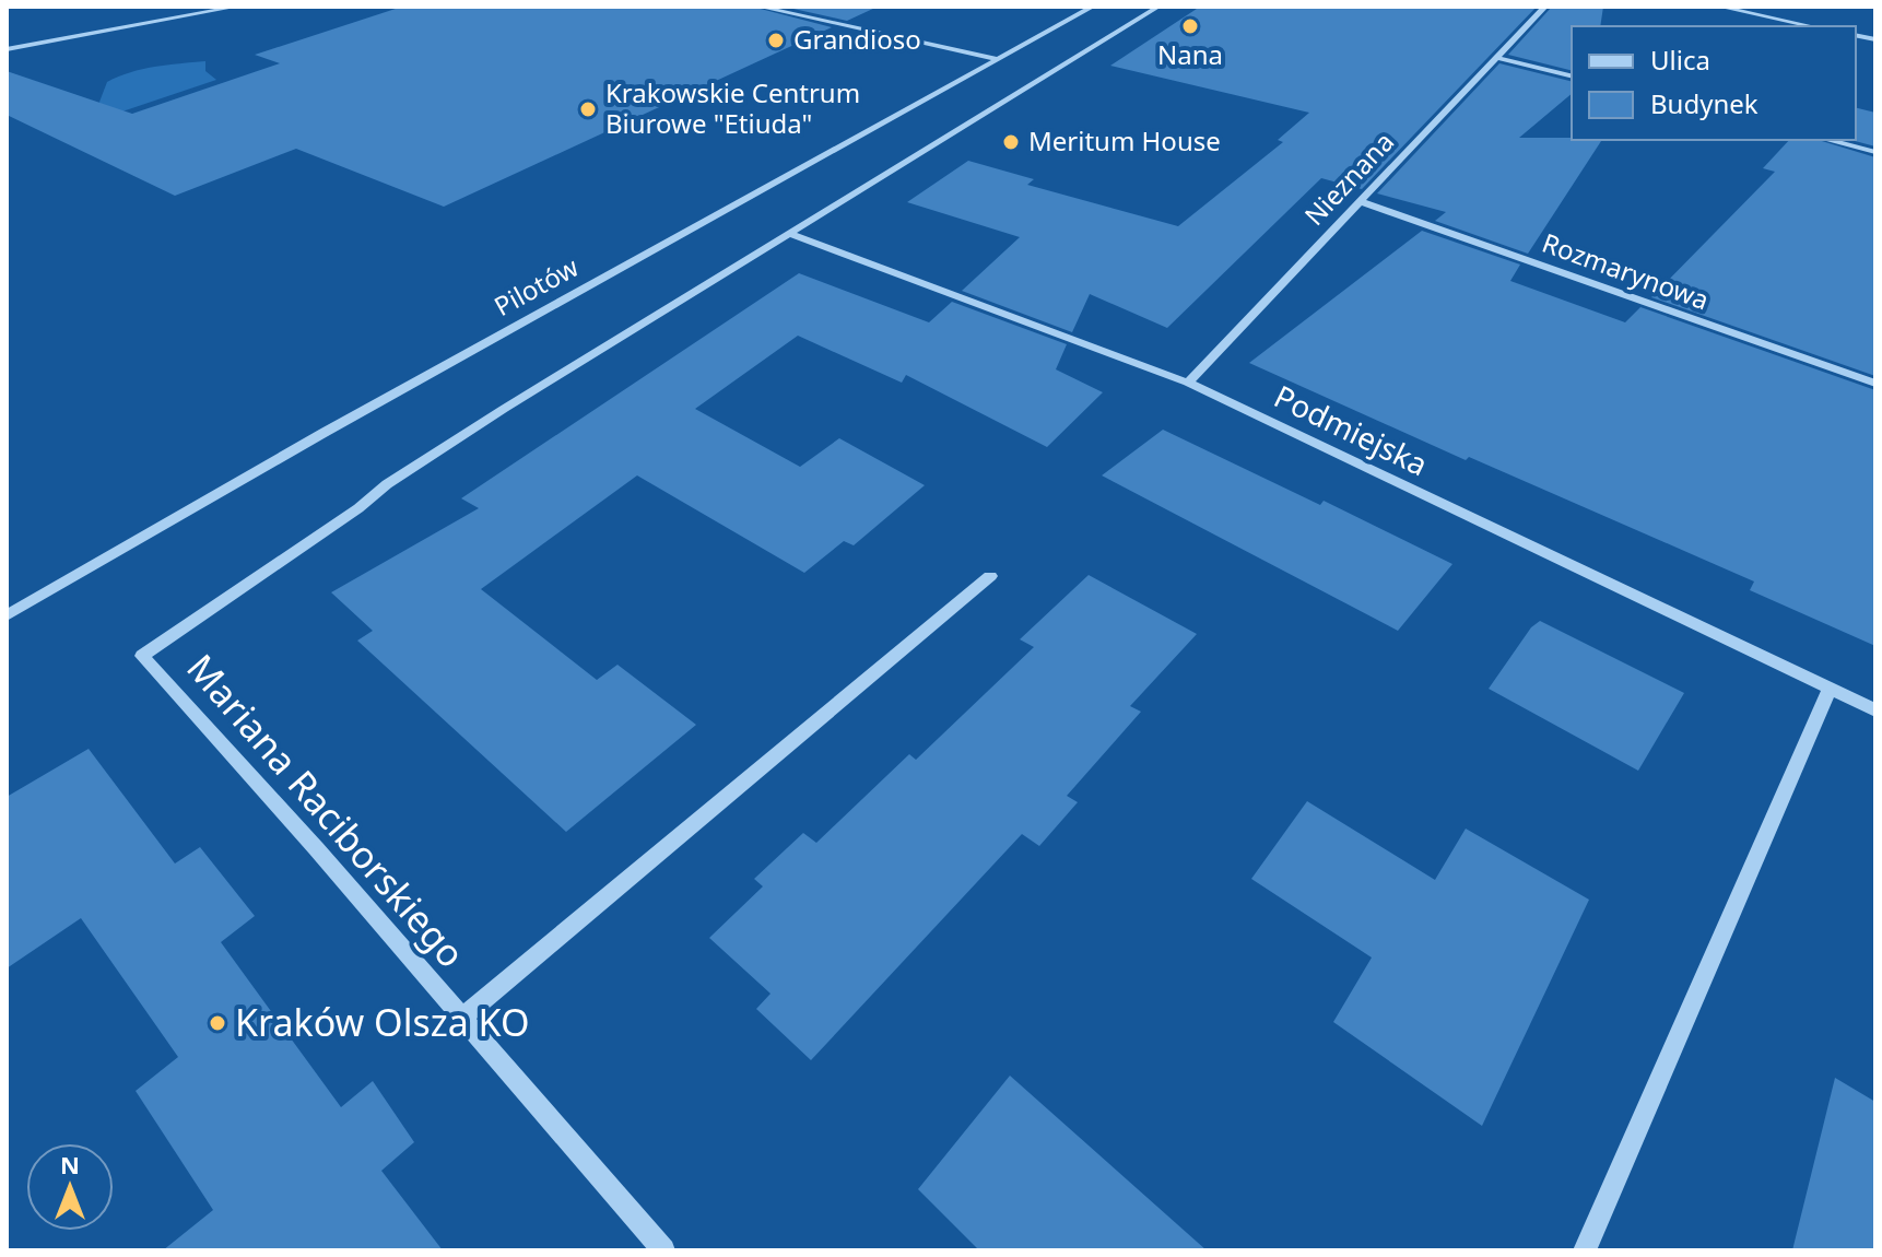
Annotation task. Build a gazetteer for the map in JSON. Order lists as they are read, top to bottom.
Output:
{
  "streets": {
    "street": [
      "Nieznana",
      "Rozmarynowa",
      "Pilotów",
      "Podmiejska",
      "Mariana Raciborskiego"
    ]
  },
  "crossings": [
    ["Nieznana", "Rozmarynowa"],
    ["Nieznana", "Podmiejska"],
    ["Podmiejska", "Mariana Raciborskiego"]
  ],
  "places": [
    "Nana",
    "Grandioso",
    "Krakowskie Centrum Biurowe \"Etiuda\"",
    "Meritum House",
    "Kraków Olsza KO"
  ],
  "legend": ["Ulica", "Budynek"],
  "north": "top"
}
